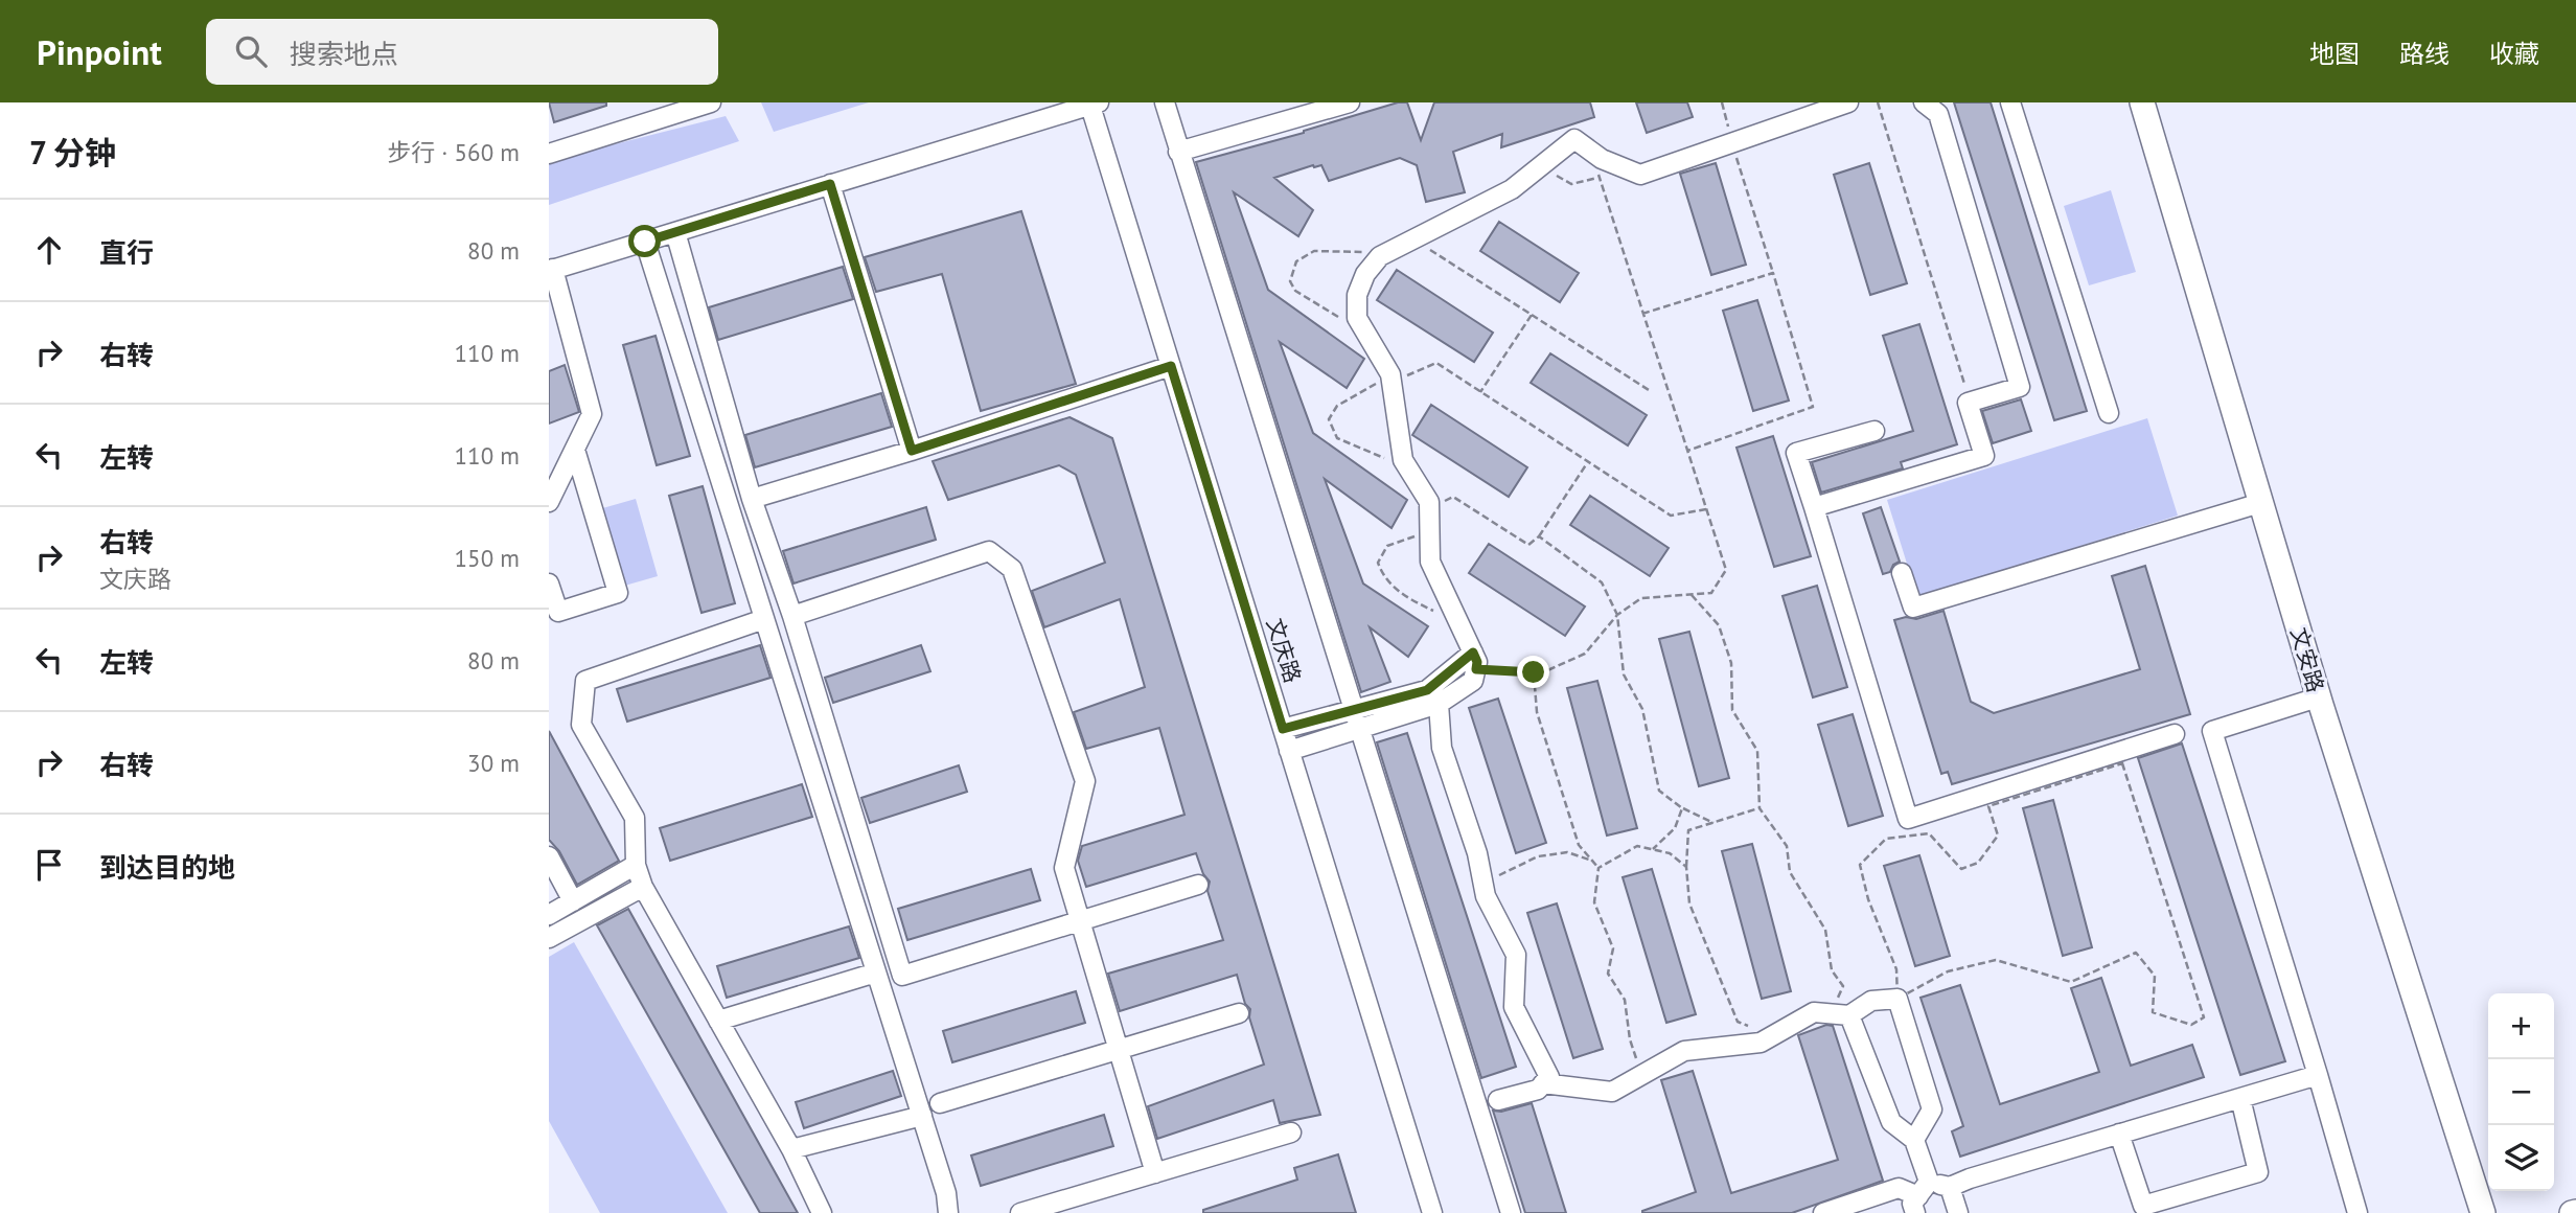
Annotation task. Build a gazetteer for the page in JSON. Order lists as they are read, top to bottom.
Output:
{
  "streets": {
    "main road": ["文安路"],
    "street": ["文庆路"]
  },
  "page": {
    "header": "Pinpoint",
    "search": "搜索地点",
    "nav": ["地图", "路线", "收藏"],
    "heading": ["7 分钟", "步行 · 560 m"],
    "list": [
      ["直行", "80 m"],
      ["右转", "110 m"],
      ["左转", "110 m"],
      ["右转", "文庆路", "150 m"],
      ["左转", "80 m"],
      ["右转", "30 m"],
      "到达目的地"
    ],
    "map_buttons": ["+", "−"]
  }
}
